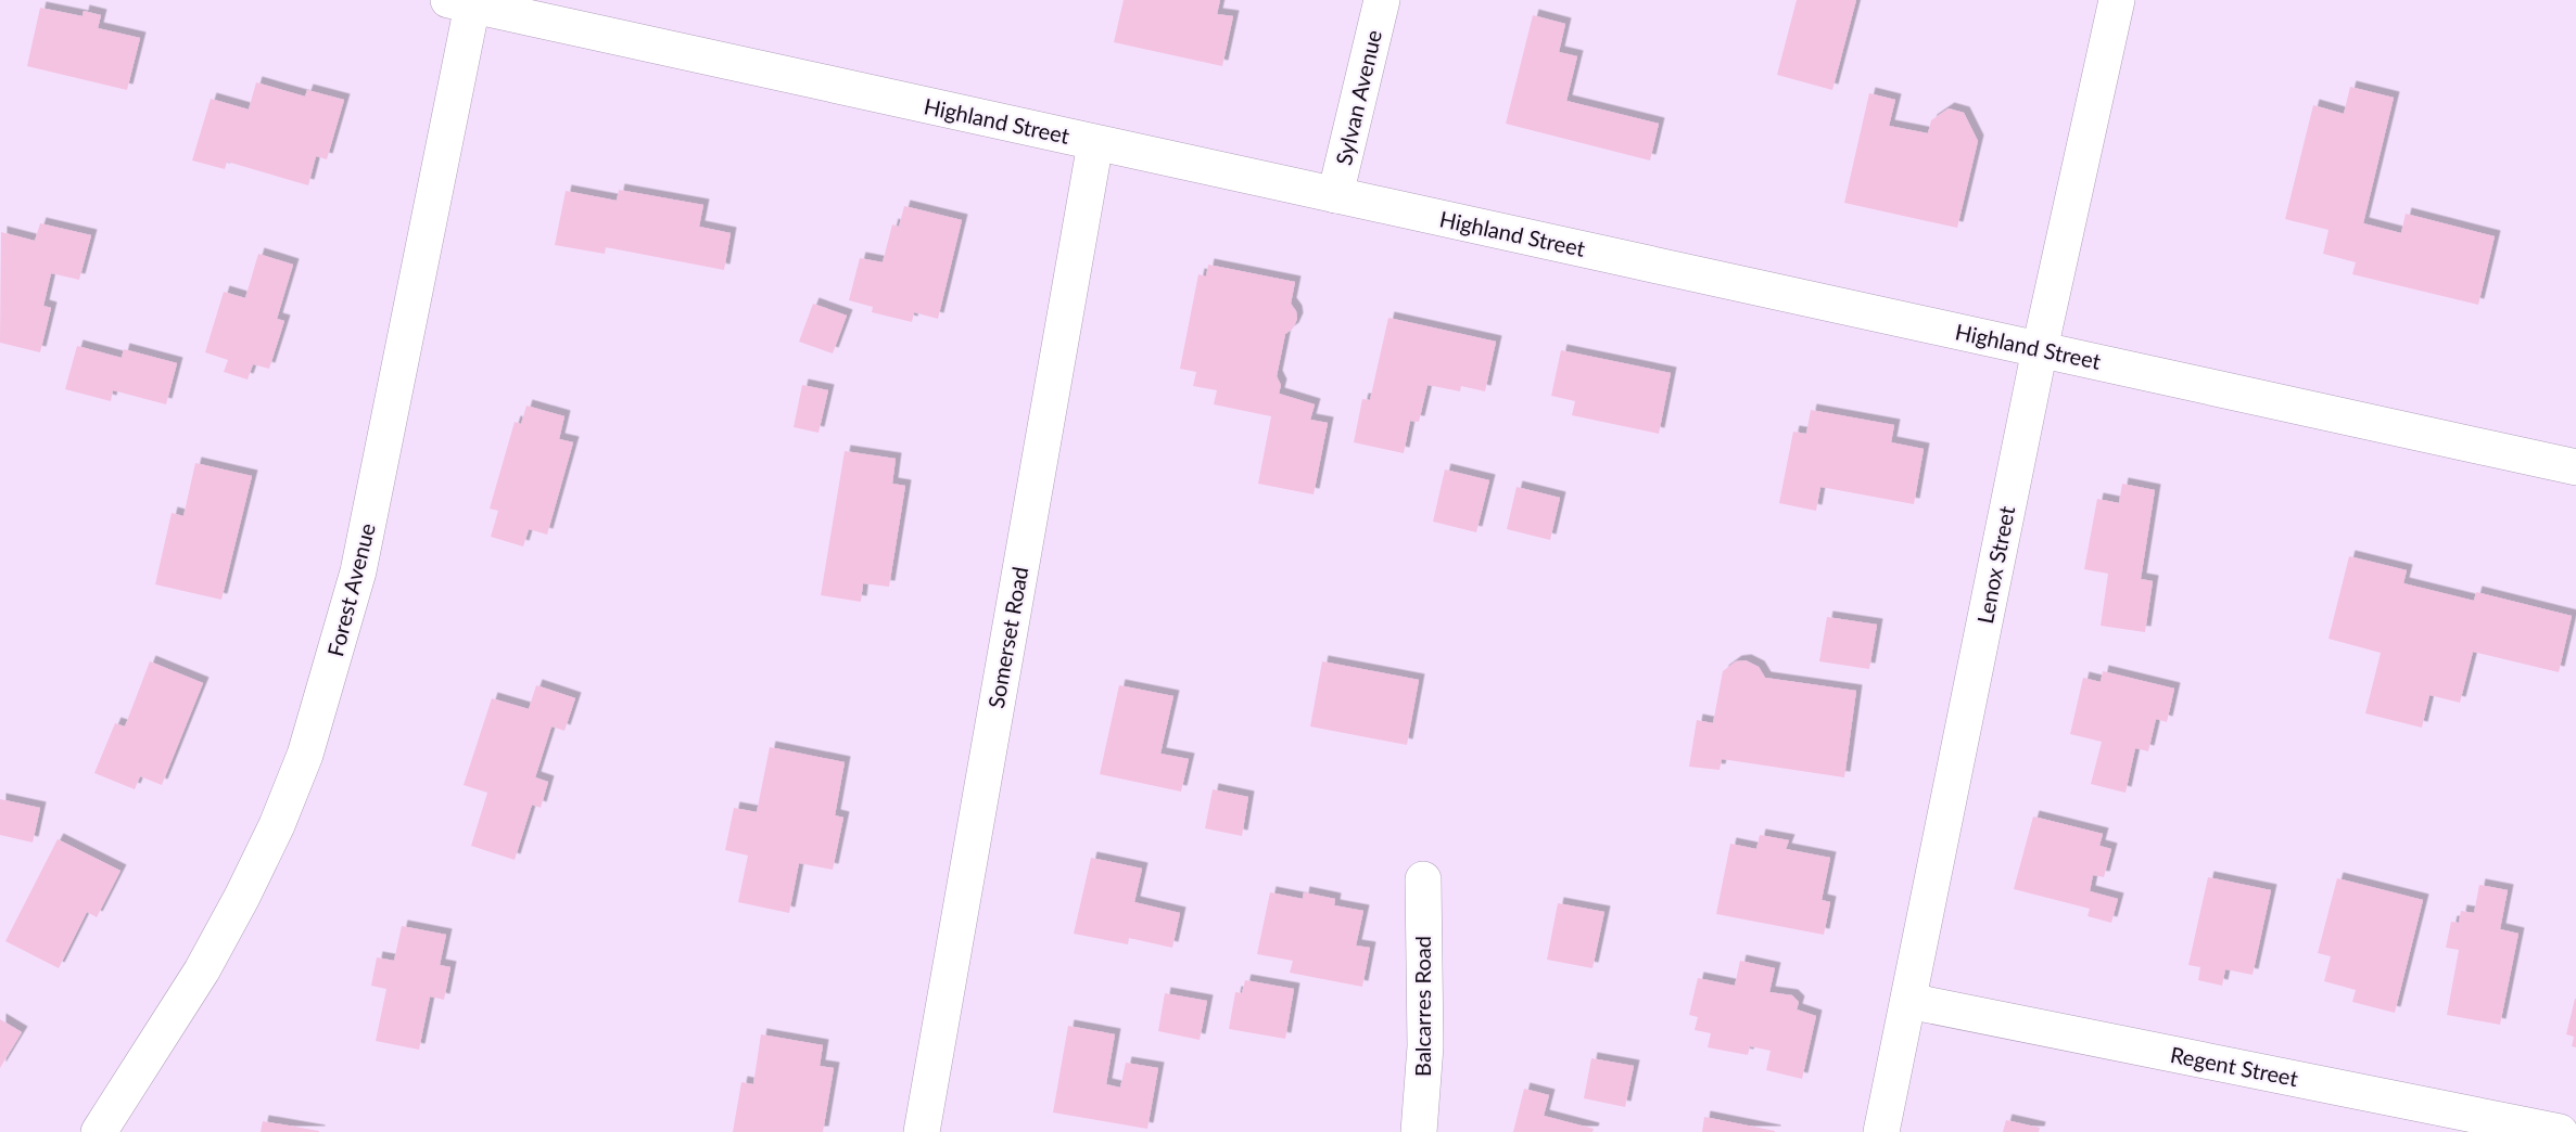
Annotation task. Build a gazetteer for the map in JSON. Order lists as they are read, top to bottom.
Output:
{
  "streets": {
    "street": [
      "Sylvan Avenue",
      "Highland Street",
      "Lenox Street",
      "Forest Avenue",
      "Somerset Road",
      "Balcarres Road",
      "Regent Street"
    ]
  },
  "crossings": [
    ["Sylvan Avenue", "Highland Street"],
    ["Highland Street", "Lenox Street"],
    ["Highland Street", "Forest Avenue"],
    ["Highland Street", "Somerset Road"],
    ["Lenox Street", "Regent Street"]
  ]
}
